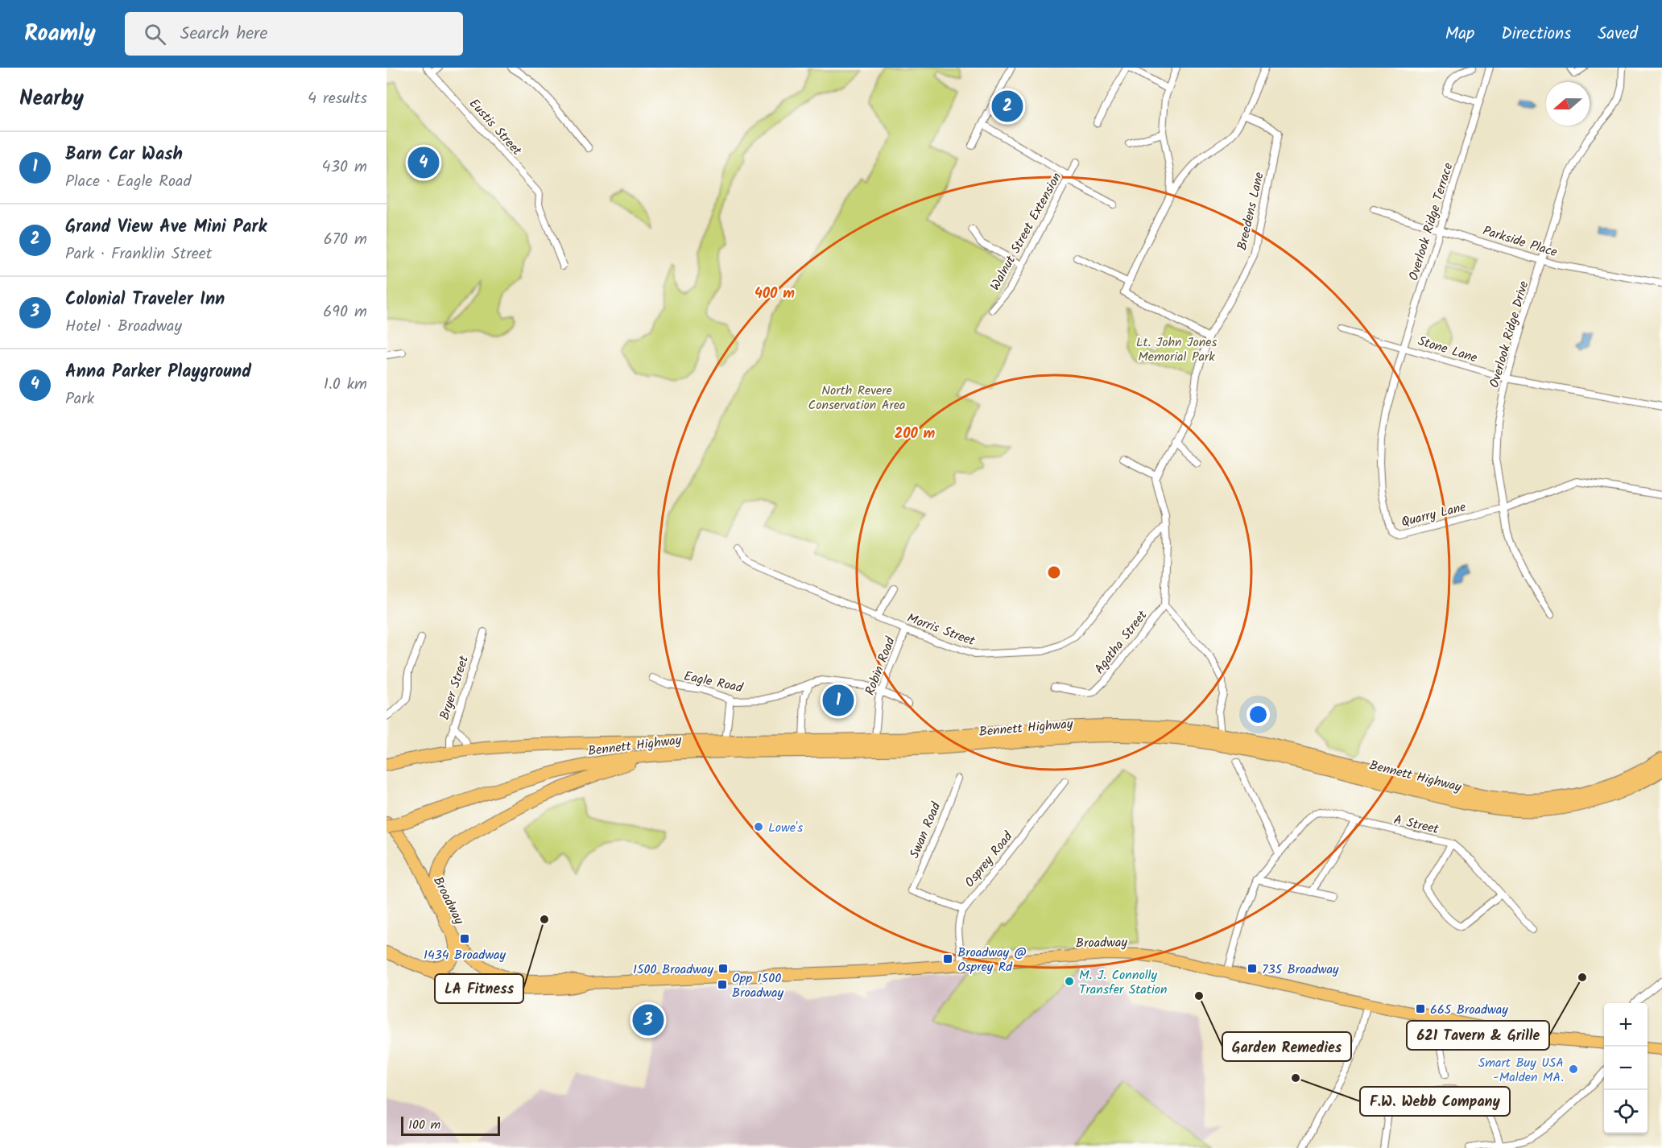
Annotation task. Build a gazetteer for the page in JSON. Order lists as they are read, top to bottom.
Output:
{
  "streets": {
    "highway": ["Bennett Highway"],
    "main road": ["Broadway"],
    "street": [
      "Eustis Street",
      "Breedens Lane",
      "Overlook Ridge Terrace",
      "Walnut Street Extension",
      "Parkside Place",
      "Overlook Ridge Drive",
      "Stone Lane",
      "Quarry Lane",
      "Morris Street",
      "Agatha Street",
      "Robin Road",
      "Eagle Road",
      "Bryer Street",
      "A Street",
      "Swan Road",
      "Osprey Road"
    ]
  },
  "crossings": [
    ["Overlook Ridge Terrace", "Parkside Place"],
    ["Overlook Ridge Terrace", "Stone Lane"],
    ["Overlook Ridge Terrace", "Quarry Lane"],
    ["Parkside Place", "Overlook Ridge Drive"],
    ["Overlook Ridge Drive", "Stone Lane"],
    ["Overlook Ridge Drive", "Quarry Lane"],
    ["Stone Lane", "Quarry Lane"],
    ["Morris Street", "Robin Road"],
    ["Robin Road", "Eagle Road"],
    ["Robin Road", "Bennett Highway"],
    ["Bryer Street", "Bennett Highway"],
    ["Swan Road", "Osprey Road"]
  ],
  "parks": ["Lt. John Jones Memorial Park", "North Revere Conservation Area"],
  "places": {
    "other": [
      "Lowe's",
      "LA Fitness",
      "621 Tavern & Grille",
      "M. J. Connolly Transfer Station",
      "Garden Remedies",
      "Smart Buy USA -Malden MA.",
      "F.W. Webb Company"
    ],
    "transit": [
      "1434 Broadway",
      "Broadway @ Osprey Rd",
      "1500 Broadway",
      "735 Broadway",
      "Opp 1500 Broadway",
      "665 Broadway"
    ]
  },
  "scale_bar": "100 m",
  "north": "left",
  "page": {
    "header": "Roamly",
    "search": "Search here",
    "nav": ["Map", "Directions", "Saved"],
    "heading": ["Nearby", "4 results"],
    "pins": [
      "2",
      "4",
      "1",
      "3"
    ],
    "list": [
      {
        "mark": "1",
        "name": "Barn Car Wash",
        "note": "Place · Eagle Road",
        "value": "430 m"
      },
      {
        "mark": "2",
        "name": "Grand View Ave Mini Park",
        "note": "Park · Franklin Street",
        "value": "670 m"
      },
      {
        "mark": "3",
        "name": "Colonial Traveler Inn",
        "note": "Hotel · Broadway",
        "value": "690 m"
      },
      {
        "mark": "4",
        "name": "Anna Parker Playground",
        "note": "Park",
        "value": "1.0 km"
      }
    ],
    "map_buttons": ["+", "−"],
    "scale": "100 m"
  },
  "rings": ["400 m", "200 m"]
}
